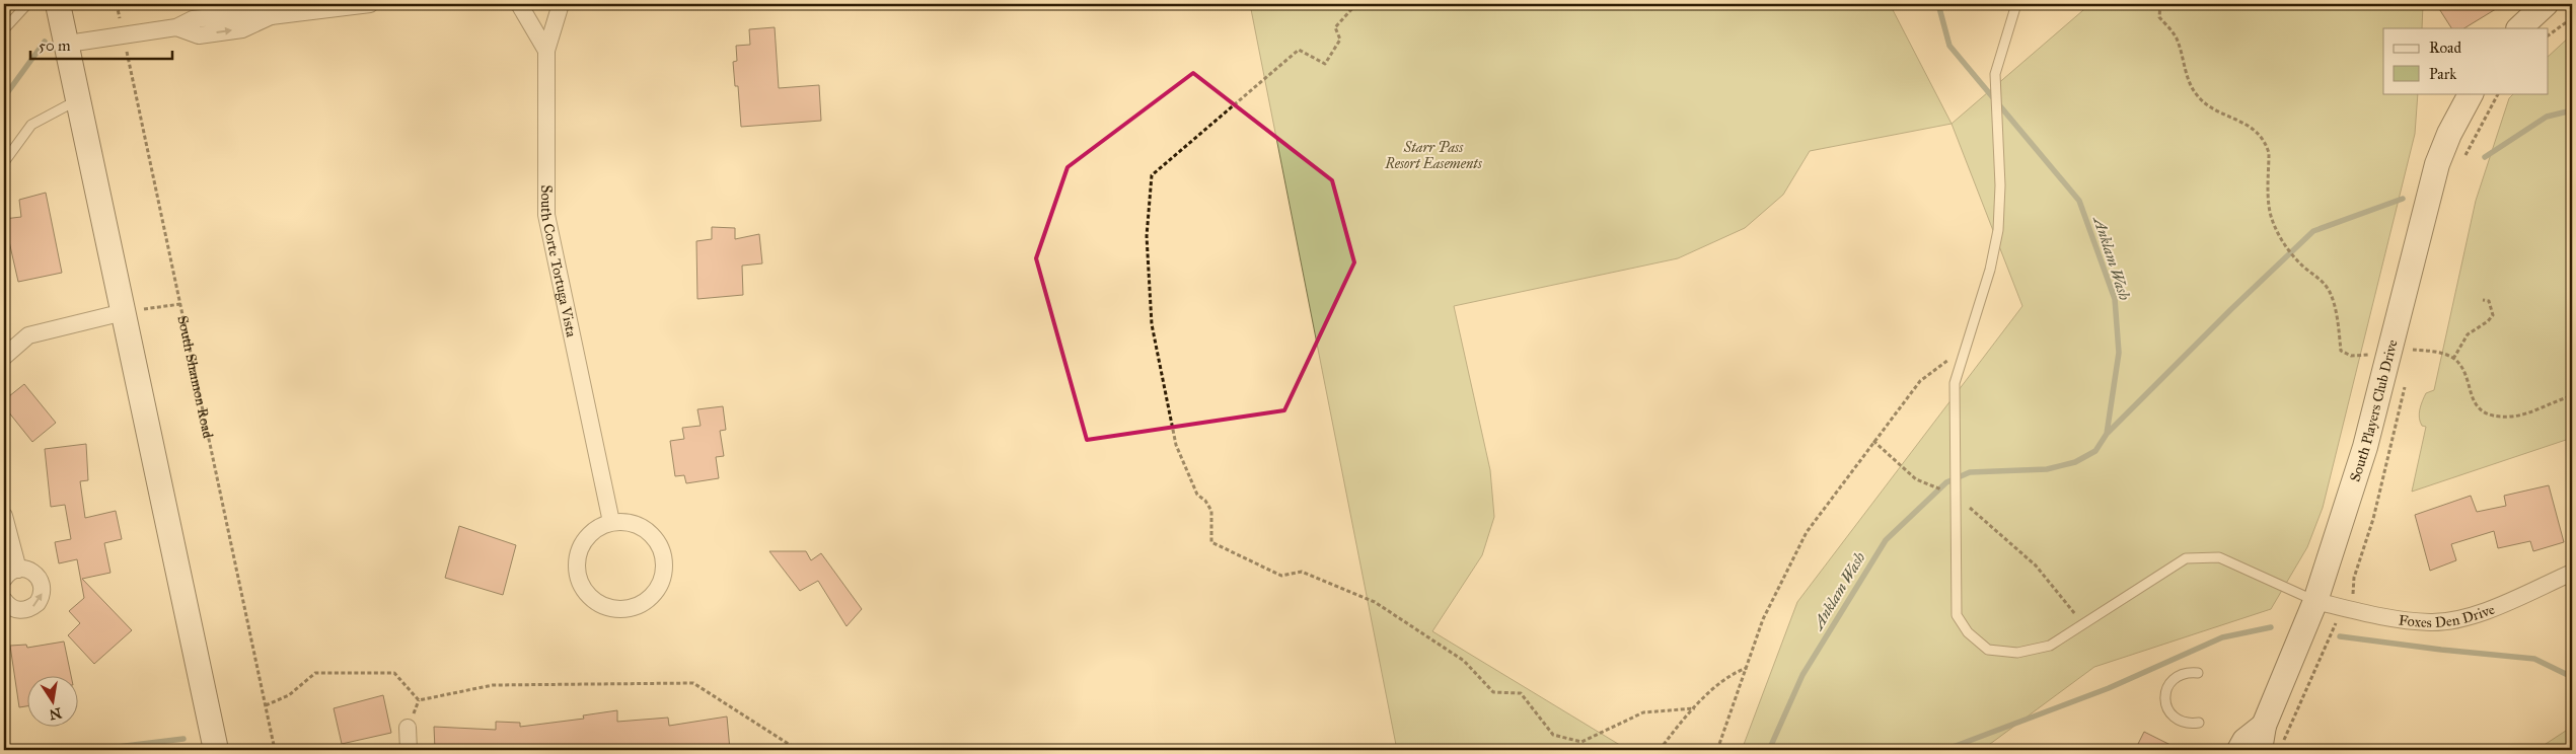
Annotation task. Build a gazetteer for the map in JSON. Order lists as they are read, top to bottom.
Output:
{
  "streets": {
    "street": ["South Corte Tortuga Vista", "South Players Club Drive", "Foxes Den Drive"],
    "path": ["South Shannon Road"]
  },
  "crossings": [
    ["South Players Club Drive", "Foxes Den Drive"]
  ],
  "water": ["Anklam Wash"],
  "parks": ["Starr Pass Resort Easements"],
  "legend": ["Road", "Park"],
  "scale_bar": "50 m",
  "north": "bottom"
}
